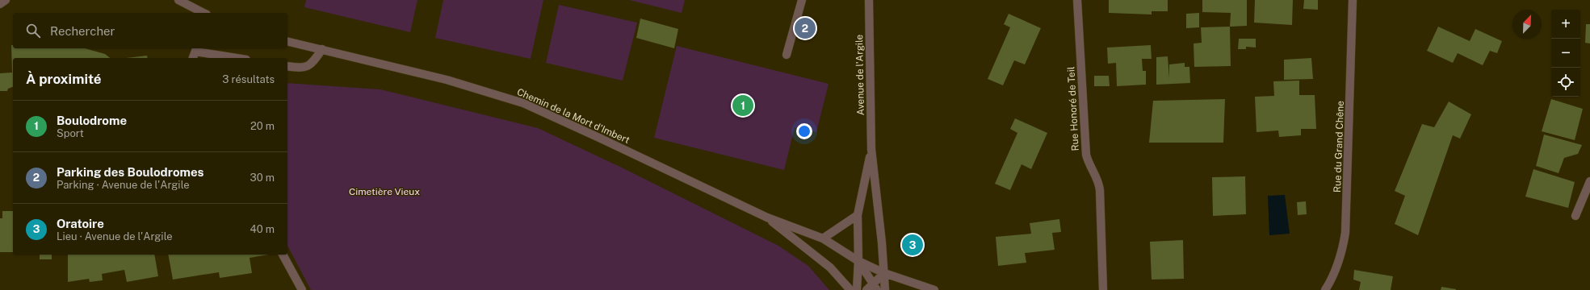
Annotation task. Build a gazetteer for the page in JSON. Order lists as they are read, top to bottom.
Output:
{
  "streets": {
    "street": [
      "Avenue de l'Argile",
      "Rue Honoré de Teil",
      "Chemin de la Mort d'Imbert",
      "Rue du Grand Chêne"
    ]
  },
  "crossings": [
    ["Avenue de l'Argile", "Chemin de la Mort d'Imbert"]
  ],
  "parks": ["Cimetière Vieux"],
  "north": "top right",
  "page": {
    "map_buttons": ["+", "−"],
    "search": "Rechercher",
    "pins": ["2", "1", "3"],
    "heading": ["À proximité", "3 résultats"],
    "list": [
      {
        "mark": "1",
        "name": "Boulodrome",
        "note": "Sport",
        "value": "20 m"
      },
      {
        "mark": "2",
        "name": "Parking des Boulodromes",
        "note": "Parking · Avenue de l'Argile",
        "value": "30 m"
      },
      {
        "mark": "3",
        "name": "Oratoire",
        "note": "Lieu · Avenue de l'Argile",
        "value": "40 m"
      }
    ]
  }
}
